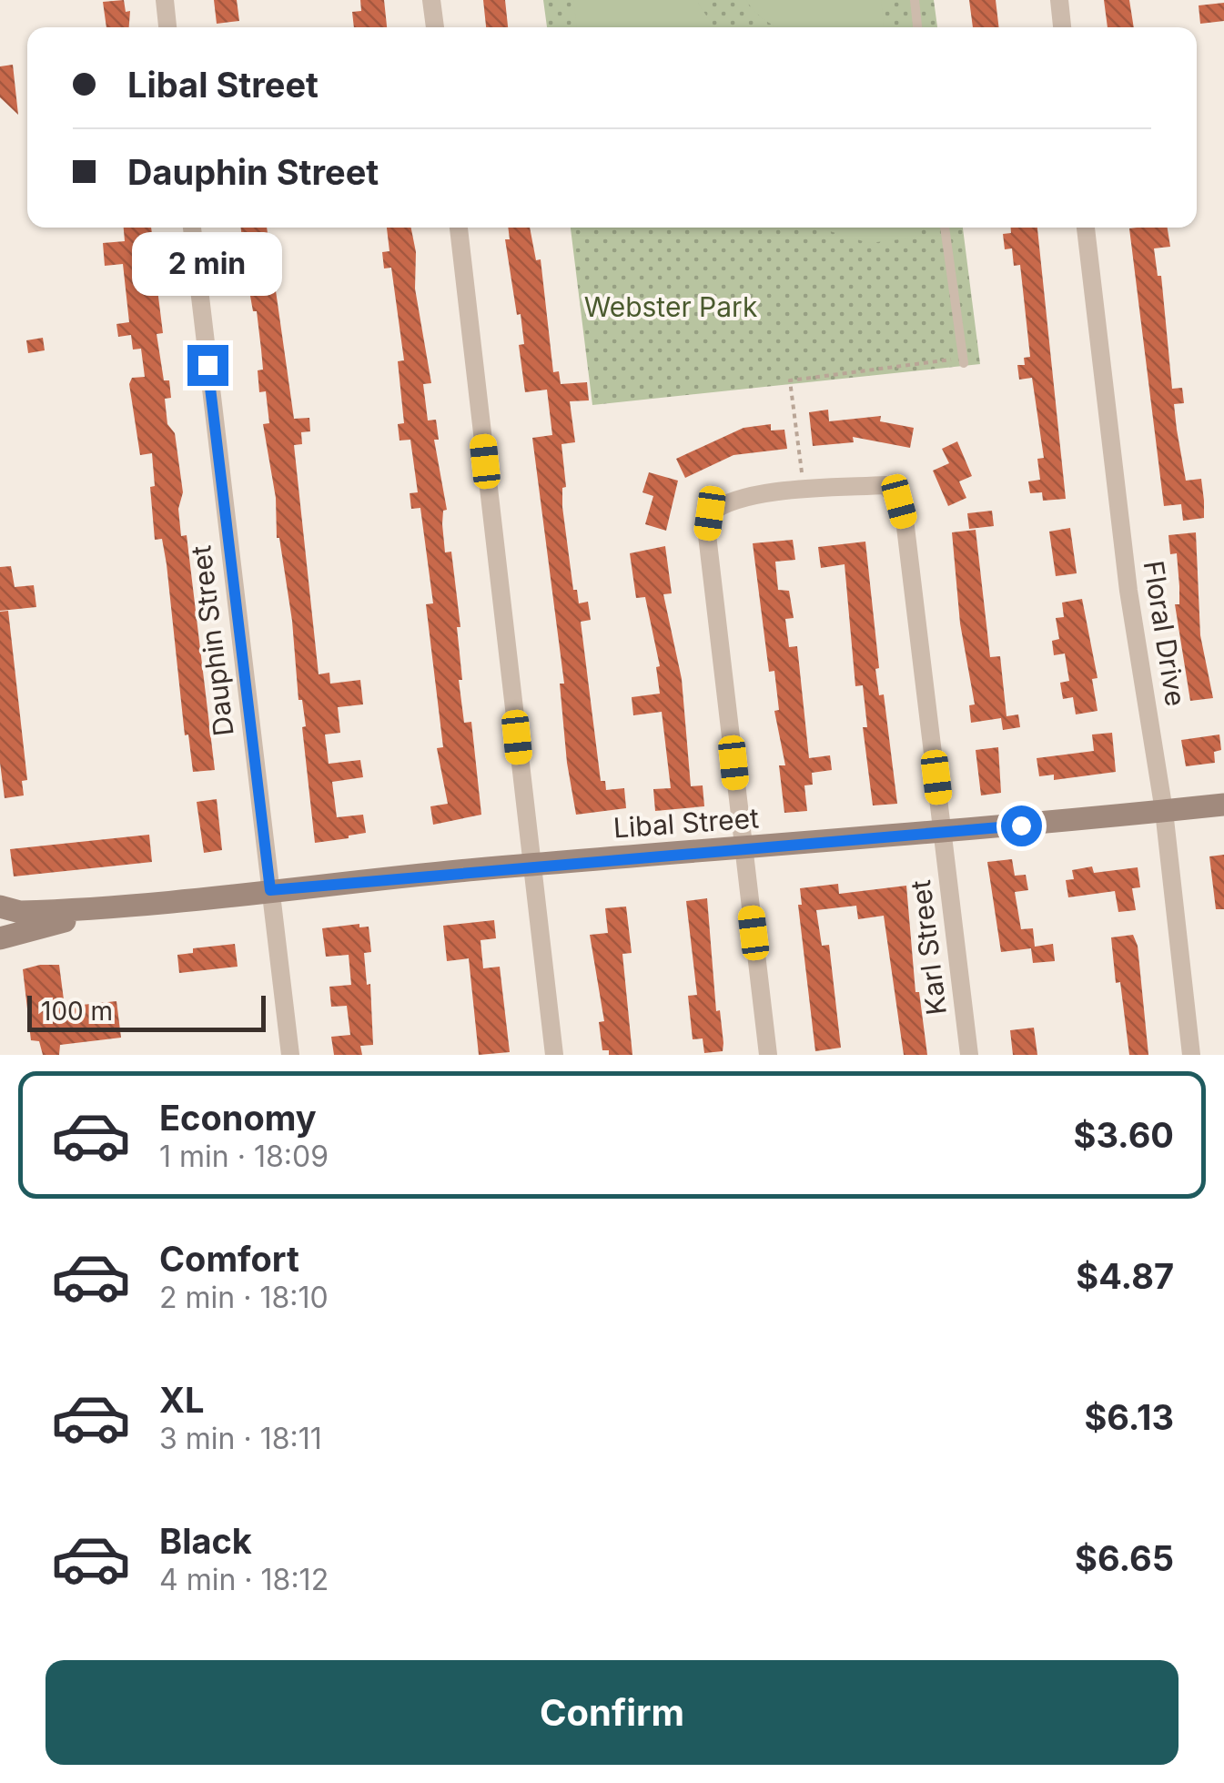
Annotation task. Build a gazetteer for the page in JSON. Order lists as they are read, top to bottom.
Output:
{
  "streets": {
    "street": [
      "Floral Drive",
      "Dauphin Street",
      "Libal Street",
      "Karl Street"
    ]
  },
  "crossings": [
    ["Floral Drive", "Libal Street"],
    ["Dauphin Street", "Libal Street"],
    ["Libal Street", "Karl Street"]
  ],
  "parks": ["Webster Park"],
  "scale_bar": "100 m",
  "page": {
    "banner": ["Libal Street", "Dauphin Street"],
    "bubble": "2 min",
    "scale": "100 m",
    "list": [
      {
        "name": "Economy",
        "note": "1 min · 18:09",
        "value": "$3.60"
      },
      {
        "name": "Comfort",
        "note": "2 min · 18:10",
        "value": "$4.87"
      },
      {
        "name": "XL",
        "note": "3 min · 18:11",
        "value": "$6.13"
      },
      {
        "name": "Black",
        "note": "4 min · 18:12",
        "value": "$6.65"
      }
    ],
    "buttons": "Confirm"
  }
}
